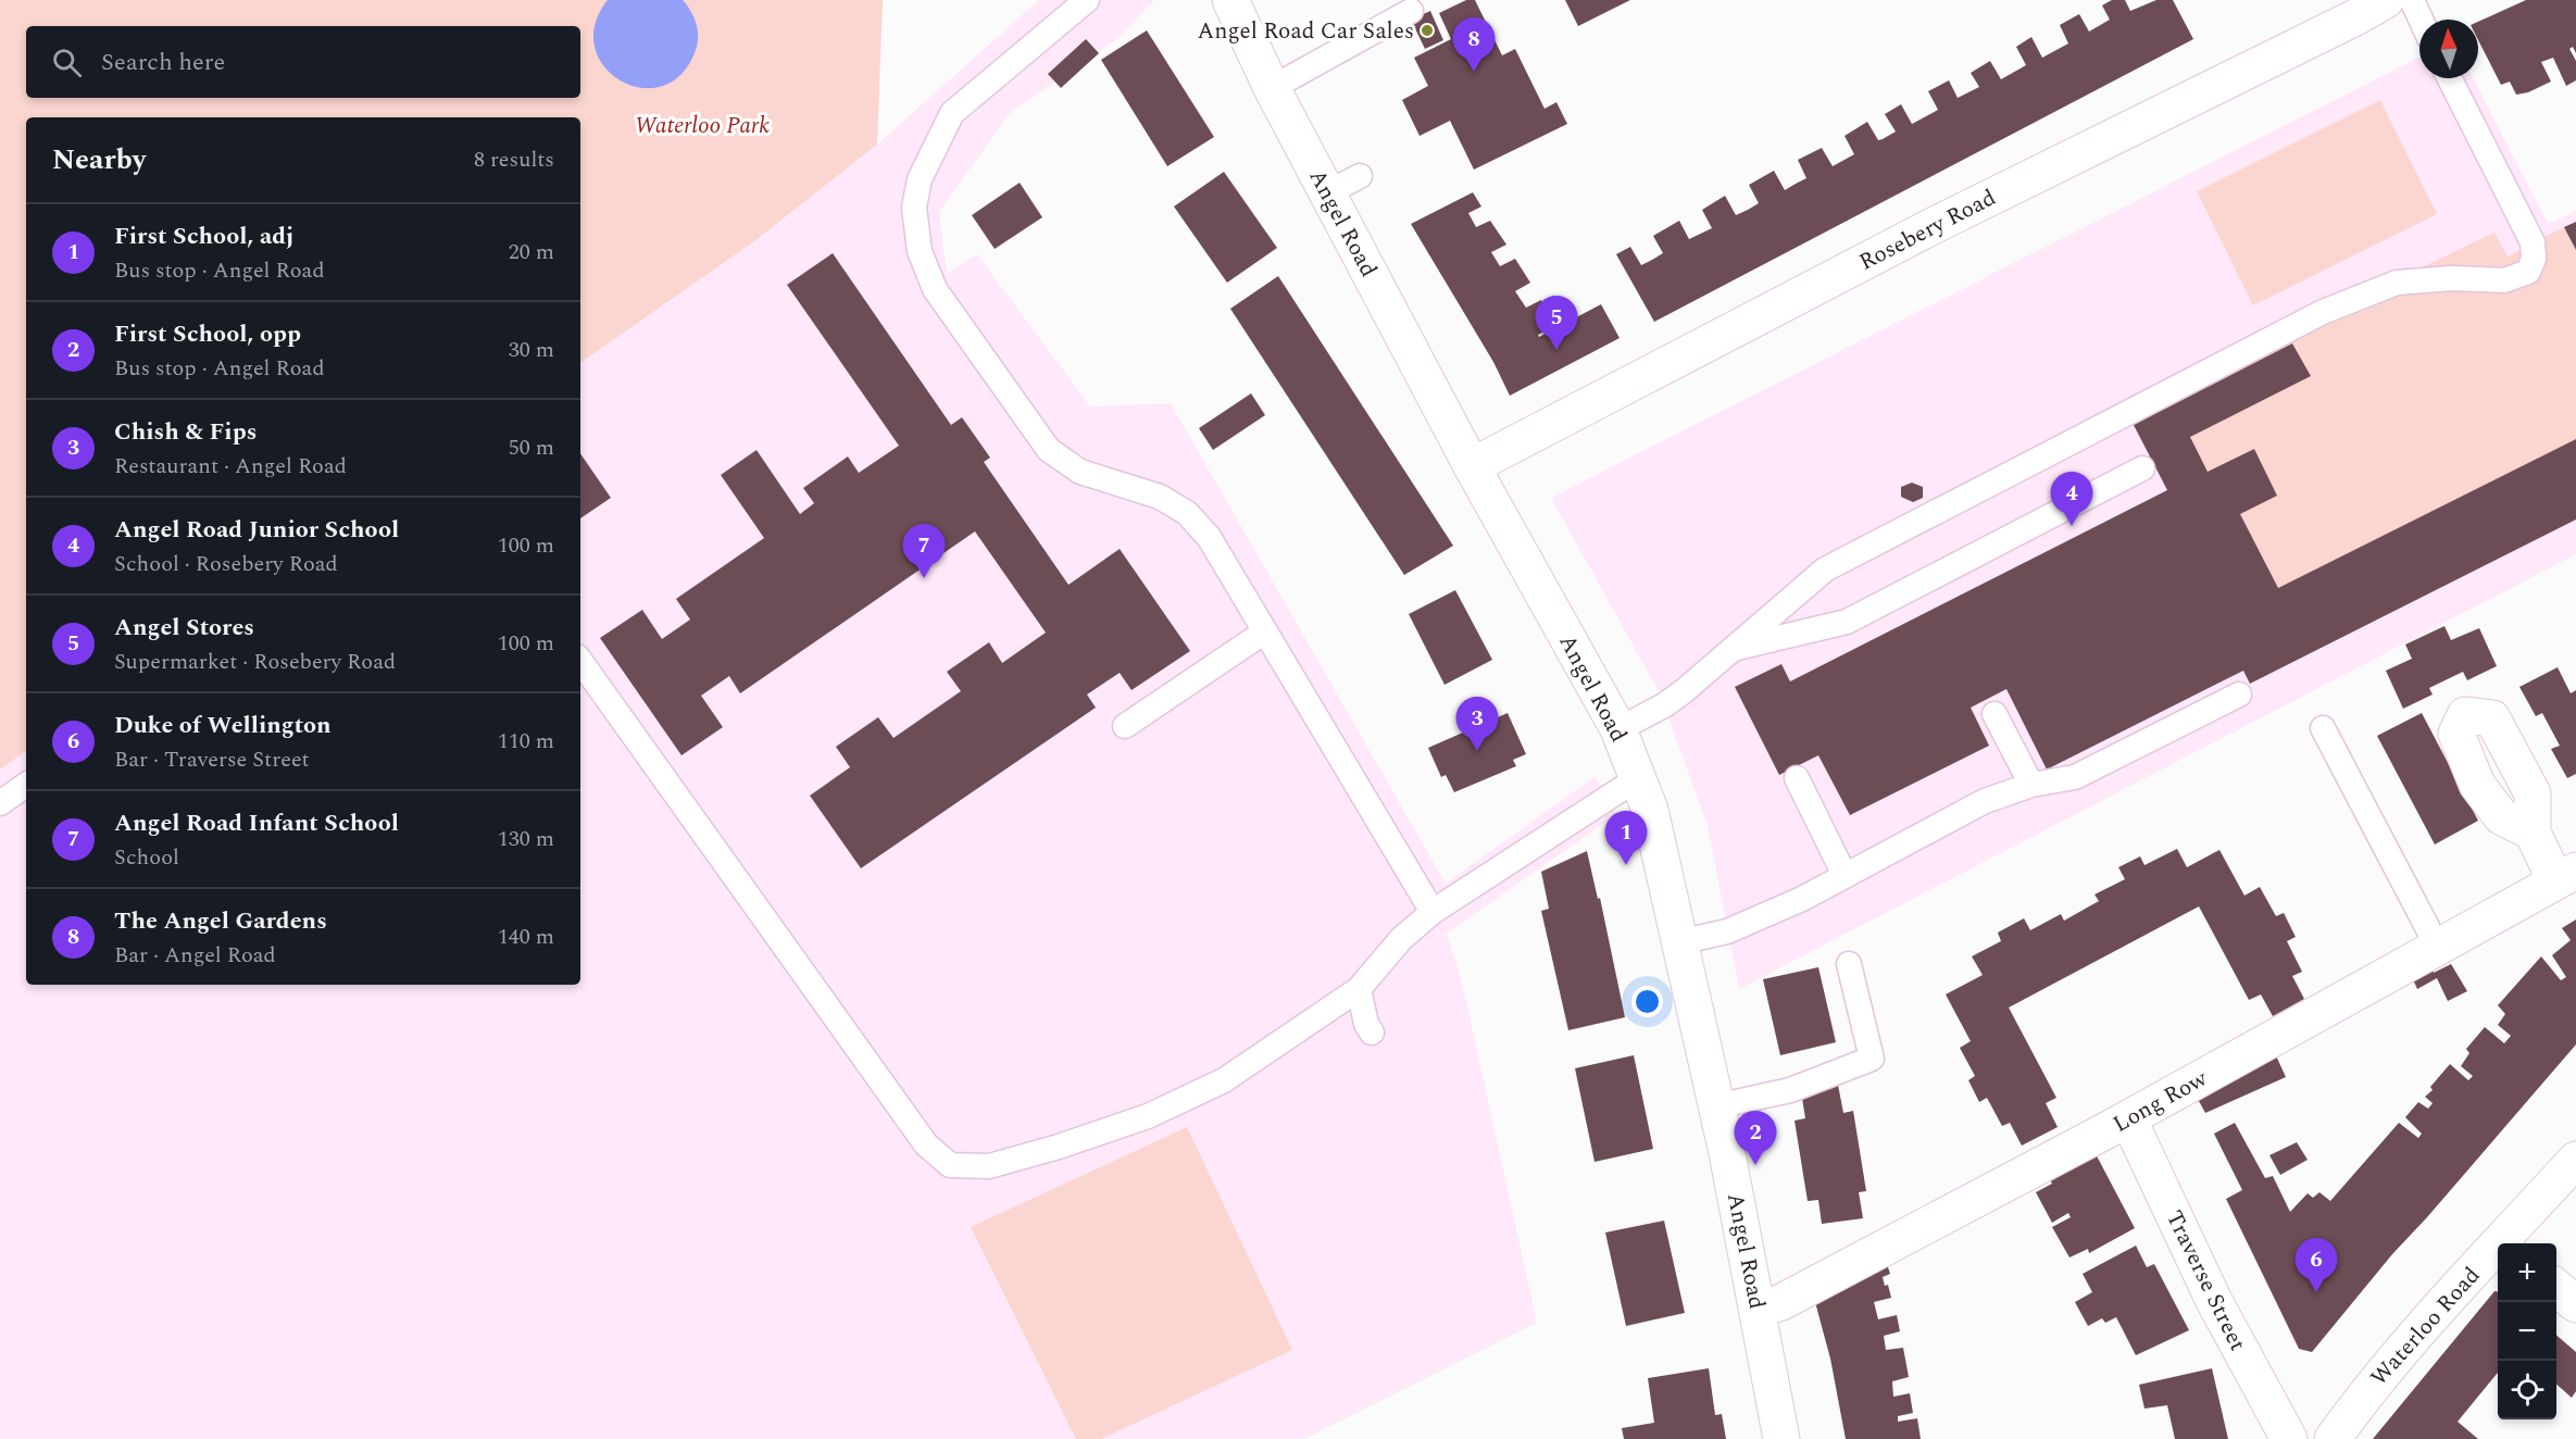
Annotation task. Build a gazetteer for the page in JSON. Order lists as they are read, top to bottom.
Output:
{
  "streets": {
    "street": [
      "Angel Road",
      "Rosebery Road",
      "Long Row",
      "Traverse Street",
      "Waterloo Road"
    ]
  },
  "crossings": [
    ["Angel Road", "Rosebery Road"],
    ["Angel Road", "Long Row"],
    ["Long Row", "Traverse Street"]
  ],
  "parks": ["Waterloo Park"],
  "places": ["Angel Road Car Sales"],
  "north": "top",
  "page": {
    "pins": [
      "8",
      "5",
      "4",
      "7",
      "3",
      "1",
      "2",
      "6"
    ],
    "search": "Search here",
    "heading": ["Nearby", "8 results"],
    "list": [
      {
        "mark": "1",
        "name": "First School, adj",
        "note": "Bus stop · Angel Road",
        "value": "20 m"
      },
      {
        "mark": "2",
        "name": "First School, opp",
        "note": "Bus stop · Angel Road",
        "value": "30 m"
      },
      {
        "mark": "3",
        "name": "Chish & Fips",
        "note": "Restaurant · Angel Road",
        "value": "50 m"
      },
      {
        "mark": "4",
        "name": "Angel Road Junior School",
        "note": "School · Rosebery Road",
        "value": "100 m"
      },
      {
        "mark": "5",
        "name": "Angel Stores",
        "note": "Supermarket · Rosebery Road",
        "value": "100 m"
      },
      {
        "mark": "6",
        "name": "Duke of Wellington",
        "note": "Bar · Traverse Street",
        "value": "110 m"
      },
      {
        "mark": "7",
        "name": "Angel Road Infant School",
        "note": "School",
        "value": "130 m"
      },
      {
        "mark": "8",
        "name": "The Angel Gardens",
        "note": "Bar · Angel Road",
        "value": "140 m"
      }
    ],
    "map_buttons": ["+", "−"]
  }
}
